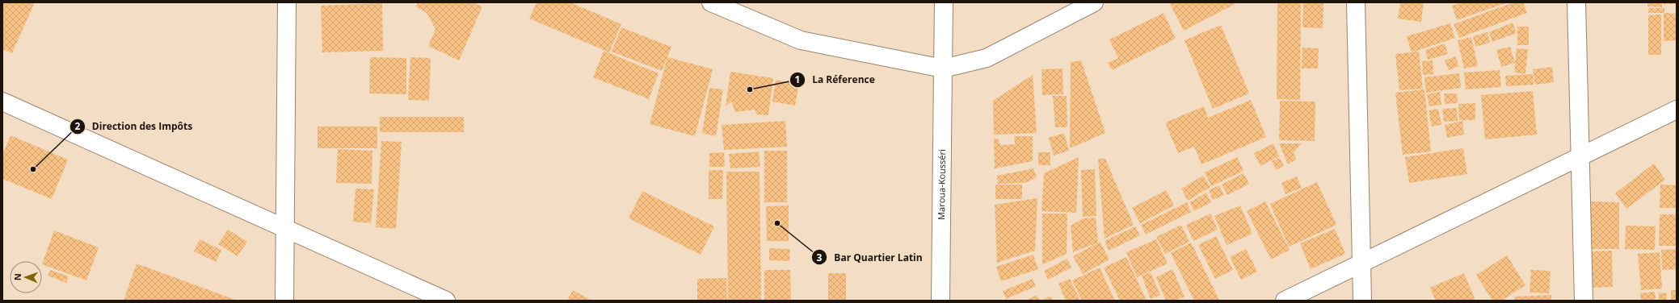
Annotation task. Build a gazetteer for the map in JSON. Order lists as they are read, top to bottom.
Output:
{
  "streets": {
    "main road": ["Maroua-Kousséri"]
  },
  "places": ["La Réference", "Direction des Impôts", "Bar Quartier Latin"],
  "north": "left"
}
